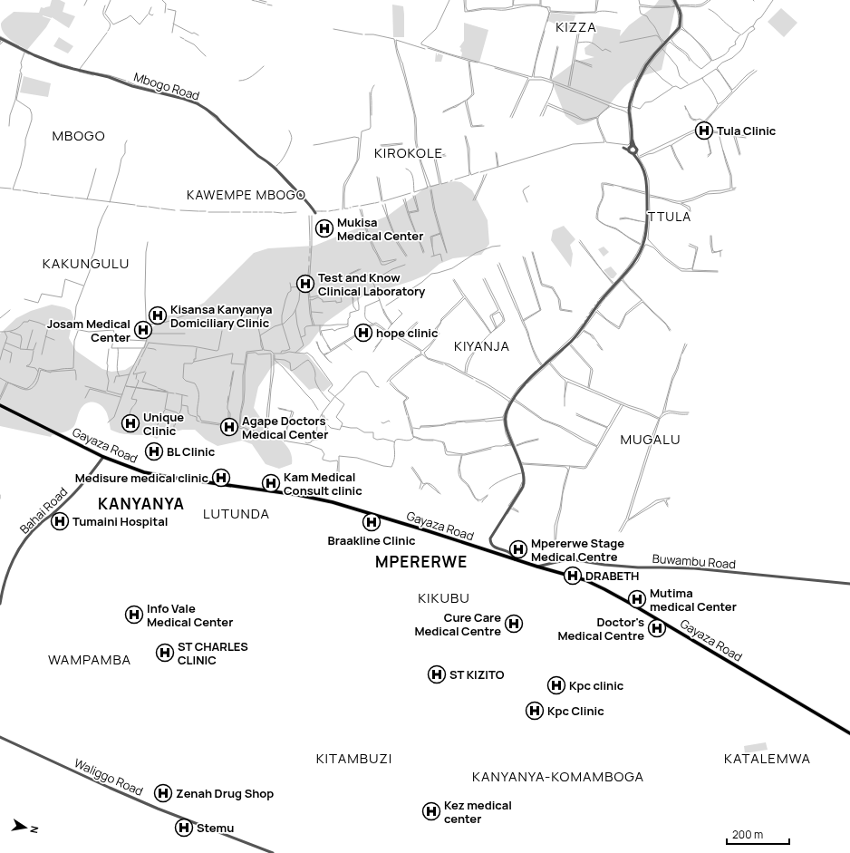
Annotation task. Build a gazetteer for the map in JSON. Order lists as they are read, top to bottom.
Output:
{
  "streets": {
    "main road": ["Gayaza Road"],
    "street": [
      "Mbogo Road",
      "Bahai Road",
      "Buwambu Road",
      "Waliggo Road"
    ]
  },
  "crossings": [
    ["Gayaza Road", "Bahai Road"],
    ["Gayaza Road", "Buwambu Road"]
  ],
  "districts": [
    "KIZZA",
    "MBOGO",
    "KIROKOLE",
    "KAWEMPE MBOGO",
    "TTULA",
    "KAKUNGULU",
    "KIYANJA",
    "MUGALU",
    "KANYANYA",
    "LUTUNDA",
    "MPERERWE",
    "KIKUBU",
    "WAMPAMBA",
    "KITAMBUZI",
    "KATALEMWA",
    "KANYANYA-KOMAMBOGA"
  ],
  "places": {
    "hospital": [
      "Tula Clinic",
      "Mukisa Medical Center",
      "Test and Know Clinical Laboratory",
      "Kisansa Kanyanya Domiciliary Clinic",
      "Josam Medical Center",
      "hope clinic",
      "Unique Clinic",
      "Agape Doctors Medical Center",
      "BL Clinic",
      "Medisure medical clinic",
      "Kam Medical Consult clinic",
      "Tumaini Hospital",
      "Braakline Clinic",
      "Mpererwe Stage Medical Centre",
      "DRABETH",
      "Mutima medical Center",
      "Info Vale Medical Center",
      "Cure Care Medical Centre",
      "Doctor's Medical Centre",
      "ST CHARLES CLINIC",
      "ST KIZITO",
      "Kpc clinic",
      "Kpc Clinic",
      "Zenah Drug Shop",
      "Kez medical center",
      "Stemu"
    ]
  },
  "scale_bar": "200 m",
  "north": "right"
}
